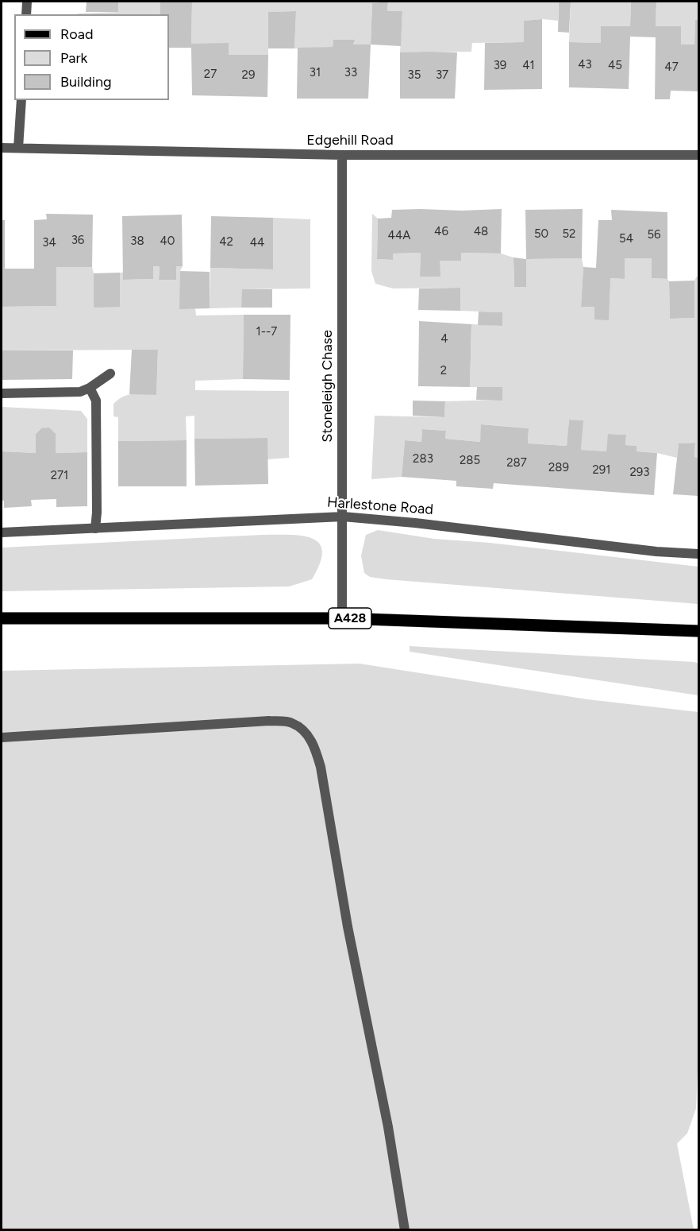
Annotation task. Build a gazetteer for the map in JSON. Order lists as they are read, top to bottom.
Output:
{
  "streets": {
    "main road": ["A428"],
    "street": ["Edgehill Road", "Stoneleigh Chase", "Harlestone Road"]
  },
  "crossings": [
    ["Edgehill Road", "Stoneleigh Chase"],
    ["Stoneleigh Chase", "Harlestone Road"],
    ["Stoneleigh Chase", "A428"]
  ],
  "house_numbers": [
    "43",
    "39",
    "41",
    "45",
    "47",
    "31",
    "33",
    "27",
    "29",
    "35",
    "37",
    "46",
    "48",
    "50",
    "52",
    "56",
    "44A",
    "54",
    "36",
    "38",
    "40",
    "42",
    "34",
    "44",
    "1--7",
    "4",
    "2",
    "283",
    "285",
    "287",
    "289",
    "291",
    "293",
    "271"
  ],
  "legend": ["Road", "Park", "Building"]
}
